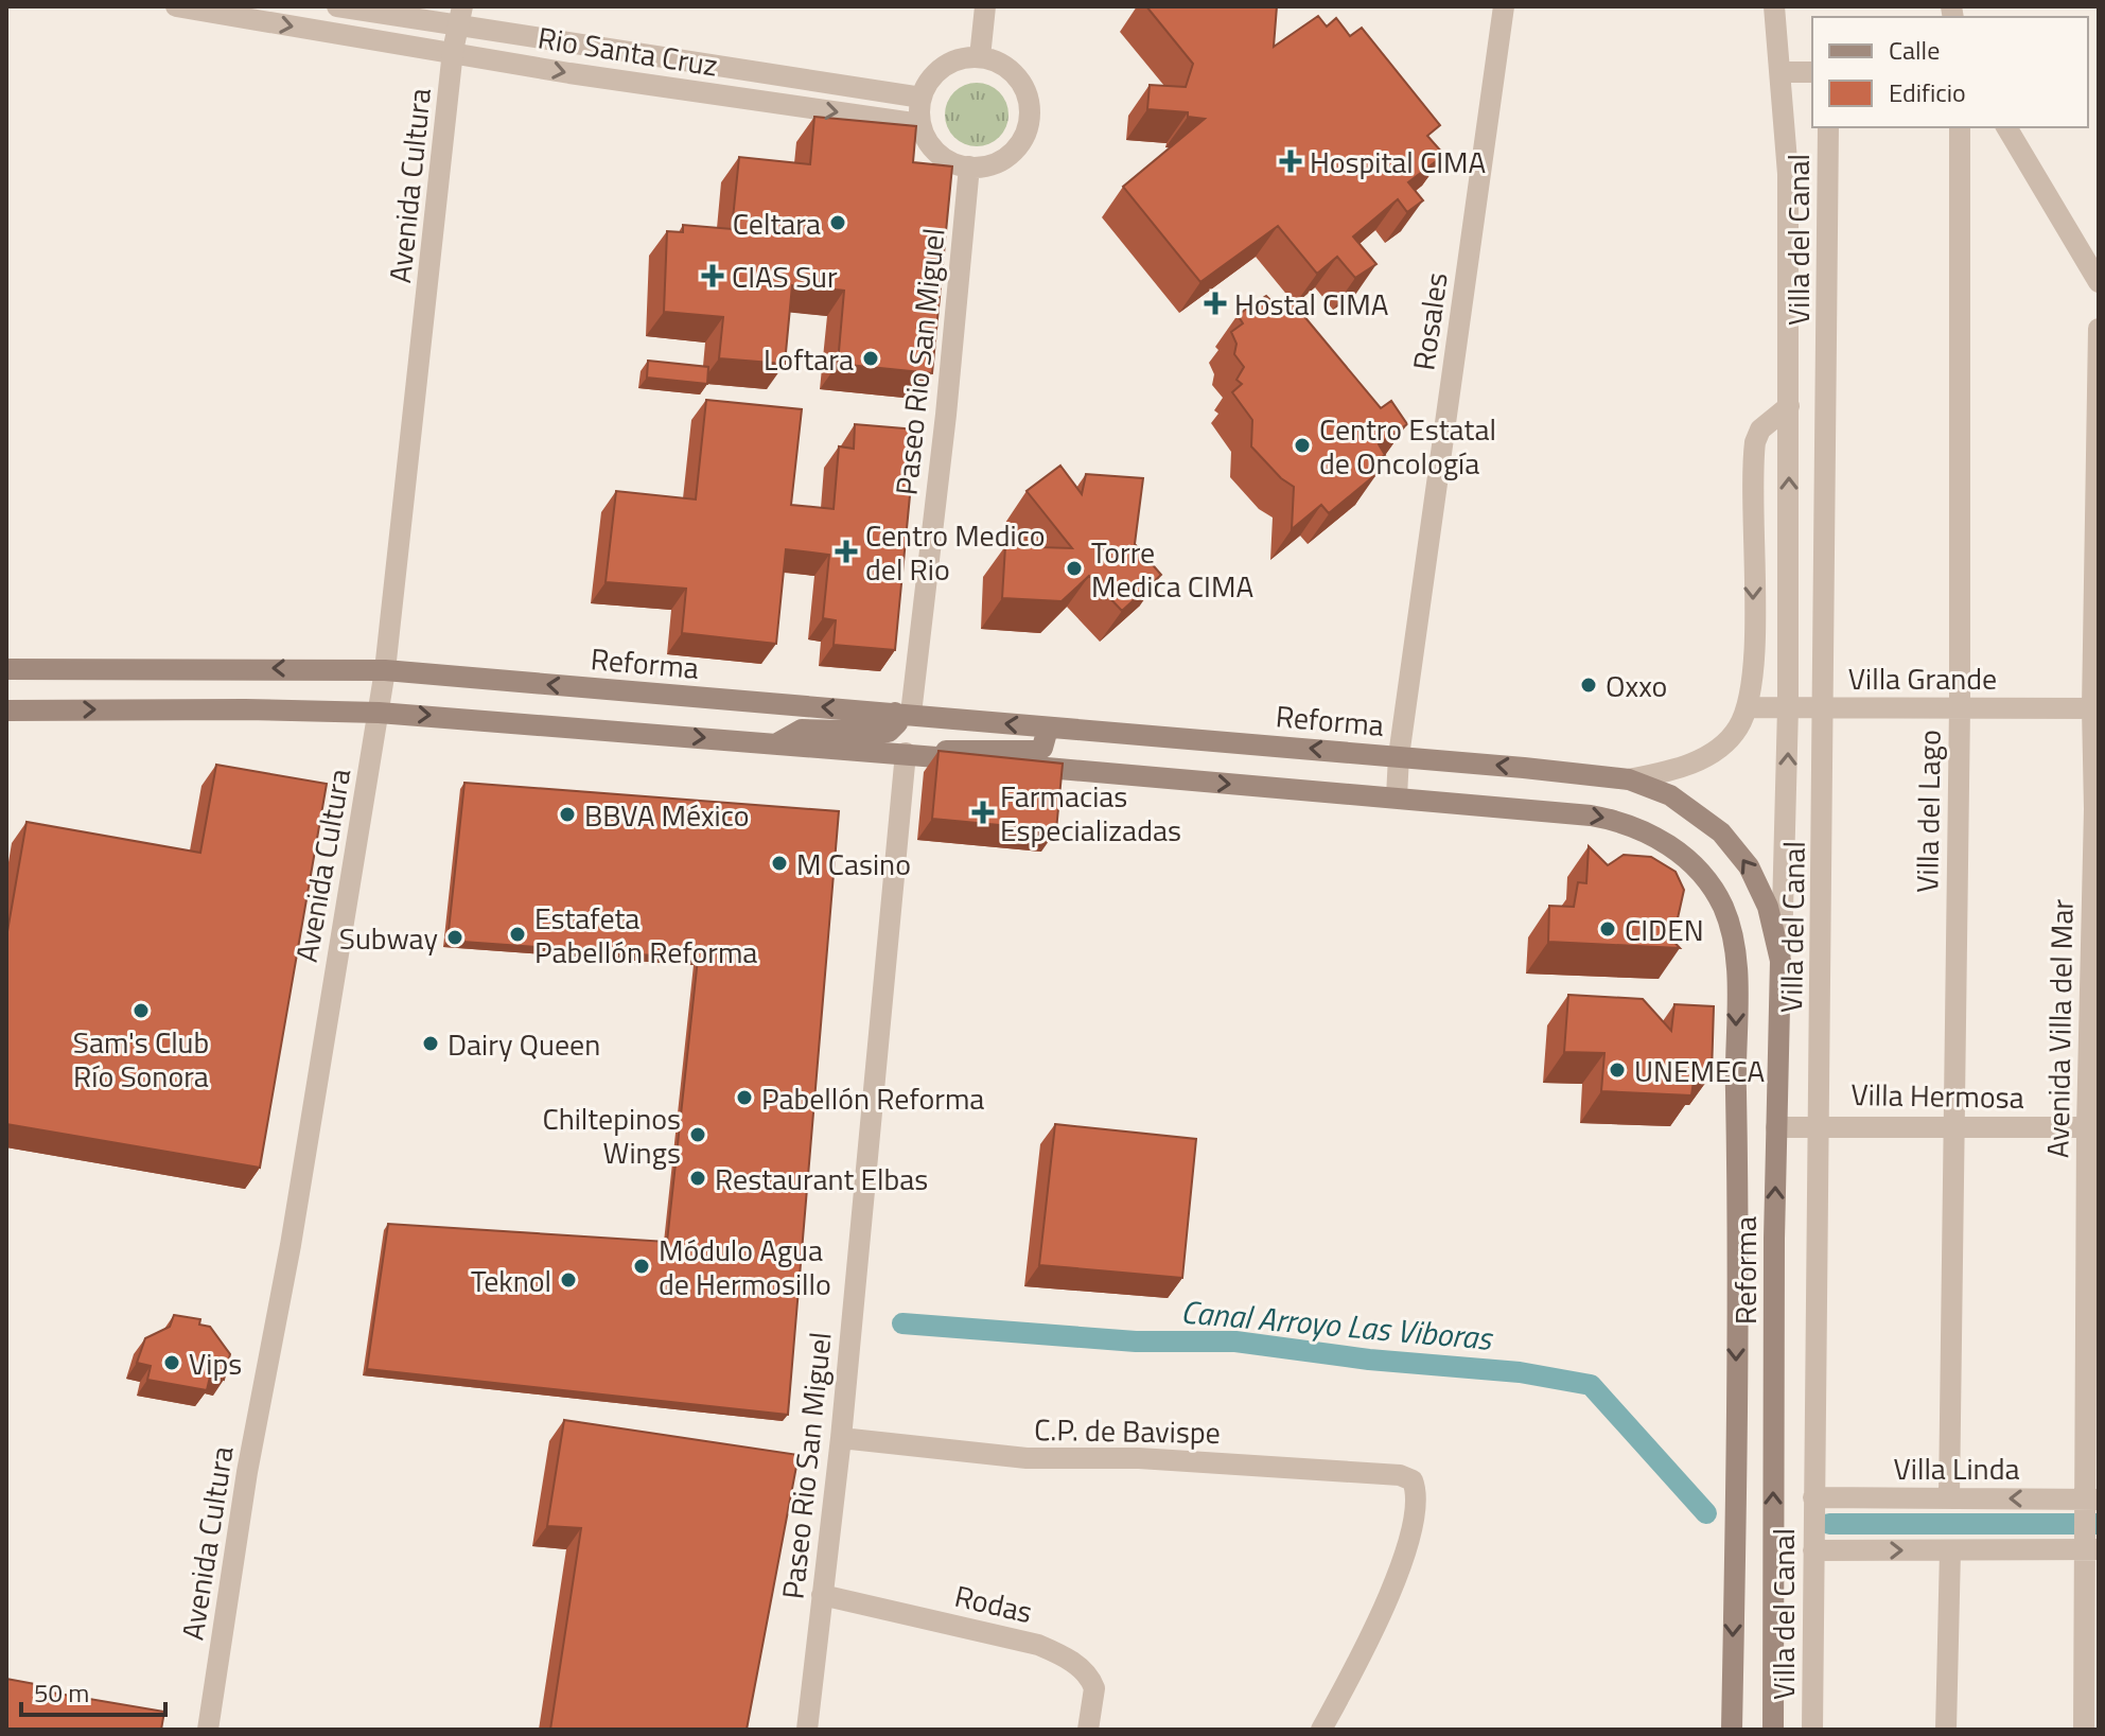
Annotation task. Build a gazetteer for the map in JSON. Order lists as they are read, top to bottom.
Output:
{
  "streets": {
    "main road": ["Reforma"],
    "street": [
      "Rio Santa Cruz",
      "Avenida Cultura",
      "Villa del Canal",
      "Rosales",
      "Paseo Rio San Miguel",
      "Villa Grande",
      "Villa del Lago",
      "Avenida Villa del Mar",
      "Villa Hermosa",
      "C.P. de Bavispe",
      "Villa Linda",
      "Rodas"
    ]
  },
  "crossings": [
    ["Rio Santa Cruz", "Avenida Cultura"],
    ["Rio Santa Cruz", "Paseo Rio San Miguel"],
    ["Avenida Cultura", "Reforma"],
    ["Villa del Canal", "Reforma"],
    ["Villa del Canal", "Villa Grande"],
    ["Villa del Canal", "Villa Hermosa"],
    ["Villa del Canal", "Villa Linda"],
    ["Rosales", "Reforma"],
    ["Paseo Rio San Miguel", "Reforma"],
    ["Paseo Rio San Miguel", "C.P. de Bavispe"],
    ["Paseo Rio San Miguel", "Rodas"],
    ["Reforma", "Villa Hermosa"],
    ["Villa Grande", "Villa del Lago"],
    ["Villa Grande", "Avenida Villa del Mar"],
    ["Villa del Lago", "Villa Hermosa"],
    ["Villa del Lago", "Villa Linda"],
    ["Avenida Villa del Mar", "Villa Hermosa"],
    ["Avenida Villa del Mar", "Villa Linda"]
  ],
  "water": ["Canal Arroyo Las Viboras"],
  "places": {
    "health": [
      "Hospital CIMA",
      "CIAS Sur",
      "Hostal CIMA",
      "Centro Medico del Rio",
      "Farmacias Especializadas"
    ],
    "other": [
      "Celtara",
      "Loftara",
      "Centro Estatal de Oncología",
      "Torre Medica CIMA",
      "Oxxo",
      "BBVA México",
      "M Casino",
      "CIDEN",
      "Estafeta Pabellón Reforma",
      "Subway",
      "Sam's Club Río Sonora",
      "Dairy Queen",
      "UNEMECA",
      "Pabellón Reforma",
      "Chiltepinos Wings",
      "Restaurant Elbas",
      "Módulo Agua de Hermosillo",
      "Teknol",
      "Vips"
    ]
  },
  "legend": ["Calle", "Edificio"],
  "scale_bar": "50 m"
}
